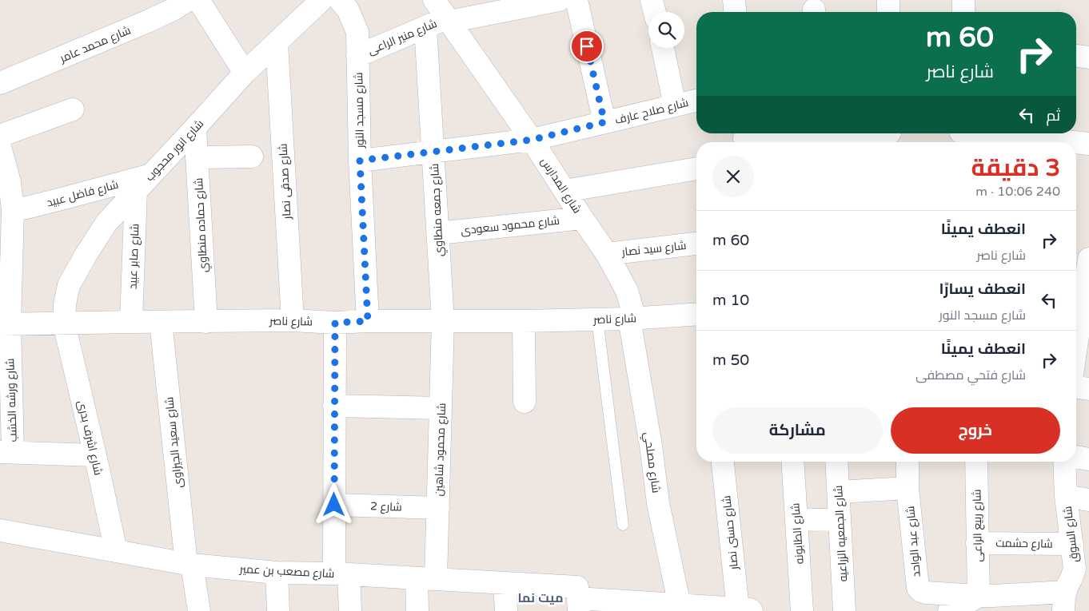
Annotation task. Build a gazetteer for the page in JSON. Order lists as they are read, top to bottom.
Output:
{
  "streets": {
    "street": [
      "شارع منير الراعى",
      "شارع محمد عامر",
      "شارع مسجد النور",
      "شارع صلاح عارف",
      "شارع انور محجوب",
      "شارع صدقى نصار",
      "شارع المدارس",
      "شارع فاضل عبيد",
      "شارع جمعه منطاوي",
      "شارع حماده منطاوي",
      "شارع محمود سعودى",
      "شارع سيد نصار",
      "شارع صابر عبيد",
      "شارع ناصر",
      "شارع ورشه الخشب",
      "شارع اشرف بدرى",
      "شارع سعيد الجيزاوى",
      "شارع محمود شاهين",
      "شارع مصلحي",
      "شارع 2",
      "شارع ربيع الراعى",
      "شارع حسنى نصار",
      "شارع الطابونه",
      "شارع الجمعيه الزراعيه",
      "شارع السوق",
      "شارع عبد الواحد",
      "شارع حشمت",
      "شارع مصعب بن عمير"
    ]
  },
  "crossings": [
    ["شارع منير الراعى", "شارع مسجد النور"],
    ["شارع منير الراعى", "شارع المدارس"],
    ["شارع منير الراعى", "شارع جمعه منطاوي"],
    ["شارع مسجد النور", "شارع صلاح عارف"],
    ["شارع مسجد النور", "شارع ناصر"],
    ["شارع صلاح عارف", "شارع المدارس"],
    ["شارع صلاح عارف", "شارع جمعه منطاوي"],
    ["شارع انور محجوب", "شارع صدقى نصار"],
    ["شارع انور محجوب", "شارع فاضل عبيد"],
    ["شارع انور محجوب", "شارع حماده منطاوي"],
    ["شارع انور محجوب", "شارع صابر عبيد"],
    ["شارع انور محجوب", "شارع ناصر"],
    ["شارع انور محجوب", "شارع اشرف بدرى"],
    ["شارع صدقى نصار", "شارع ناصر"],
    ["شارع المدارس", "شارع محمود سعودى"],
    ["شارع المدارس", "شارع سيد نصار"],
    ["شارع المدارس", "شارع ناصر"],
    ["شارع المدارس", "شارع مصلحي"],
    ["شارع جمعه منطاوي", "شارع محمود سعودى"],
    ["شارع جمعه منطاوي", "شارع ناصر"],
    ["شارع جمعه منطاوي", "شارع محمود شاهين"],
    ["شارع حماده منطاوي", "شارع ناصر"],
    ["شارع صابر عبيد", "شارع ناصر"],
    ["شارع ناصر", "شارع ورشه الخشب"],
    ["شارع ناصر", "شارع اشرف بدرى"],
    ["شارع ناصر", "شارع سعيد الجيزاوى"],
    ["شارع ناصر", "شارع محمود شاهين"],
    ["شارع ناصر", "شارع مصلحي"],
    ["شارع اشرف بدرى", "شارع مصعب بن عمير"],
    ["شارع سعيد الجيزاوى", "شارع مصعب بن عمير"],
    ["شارع محمود شاهين", "شارع 2"],
    ["شارع محمود شاهين", "شارع مصعب بن عمير"],
    ["شارع مصلحي", "شارع مصعب بن عمير"],
    ["شارع ربيع الراعى", "شارع عبد الواحد"],
    ["شارع ربيع الراعى", "شارع حشمت"],
    ["شارع حسنى نصار", "شارع مصعب بن عمير"],
    ["شارع السوق", "شارع حشمت"]
  ],
  "districts": ["ميت نما"],
  "page": {
    "turn": ["60 m", "شارع ناصر"],
    "then": "ثم",
    "heading": ["3 دقيقة", "240 m · 10:06"],
    "list": [
      {
        "name": "انعطف يمينًا",
        "note": "شارع ناصر",
        "value": "60 m"
      },
      {
        "name": "انعطف يسارًا",
        "note": "شارع مسجد النور",
        "value": "10 m"
      },
      {
        "name": "انعطف يمينًا",
        "note": "شارع فتحي مصطفى",
        "value": "50 m"
      }
    ],
    "buttons": ["خروج", "مشاركة"]
  }
}
